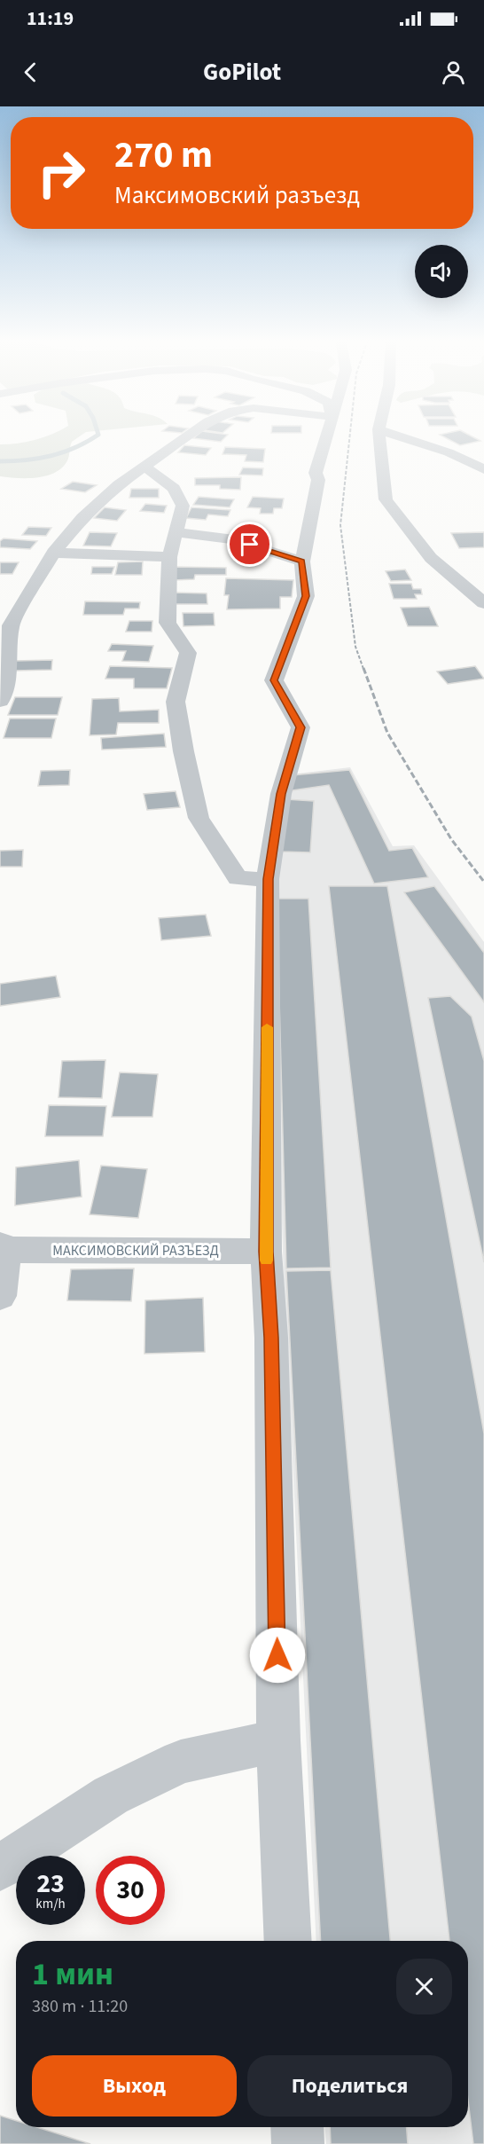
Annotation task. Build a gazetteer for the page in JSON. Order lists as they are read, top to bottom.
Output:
{
  "streets": {
    "street": ["МАКСИМОВСКИЙ РАЗЪЕЗД"]
  },
  "page": {
    "status": "11:19",
    "header": "GoPilot",
    "turn": ["270 m", "Максимовский разъезд"],
    "speed": "23 km/h",
    "limit": "30",
    "heading": ["1 мин", "380 m · 11:20"],
    "buttons": ["Выход", "Поделиться"]
  }
}
